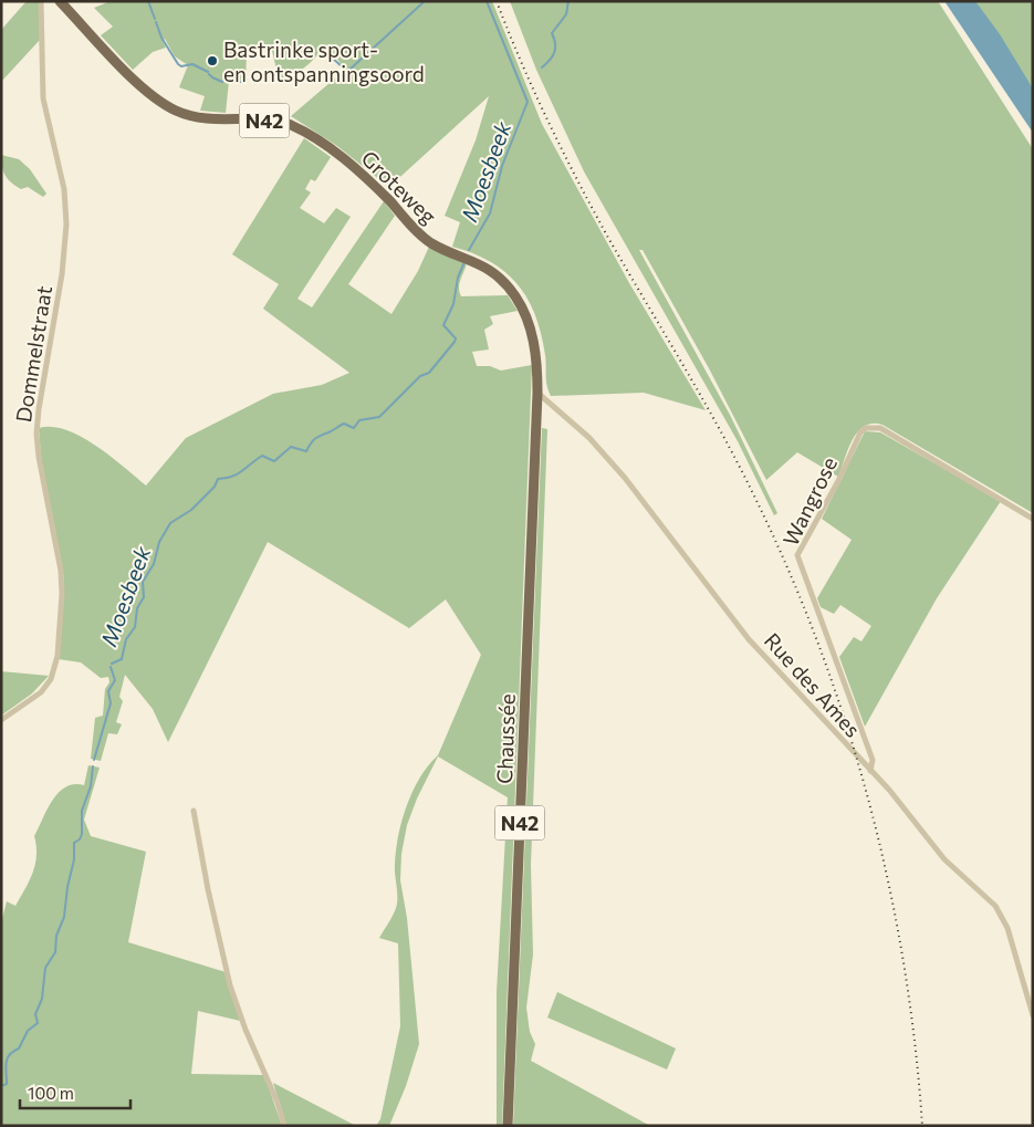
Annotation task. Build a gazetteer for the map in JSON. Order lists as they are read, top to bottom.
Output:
{
  "streets": {
    "main road": ["N42", "Groteweg", "Chaussée"],
    "street": ["Dommelstraat", "Wangrose", "Rue des Ames"]
  },
  "crossings": [
    ["Groteweg", "Rue des Ames"],
    ["Groteweg", "Chaussée"],
    ["Wangrose", "Rue des Ames"],
    ["Rue des Ames", "Chaussée"]
  ],
  "water": ["Moesbeek"],
  "places": ["Bastrinke sport- en ontspanningsoord"],
  "scale_bar": "100 m"
}
